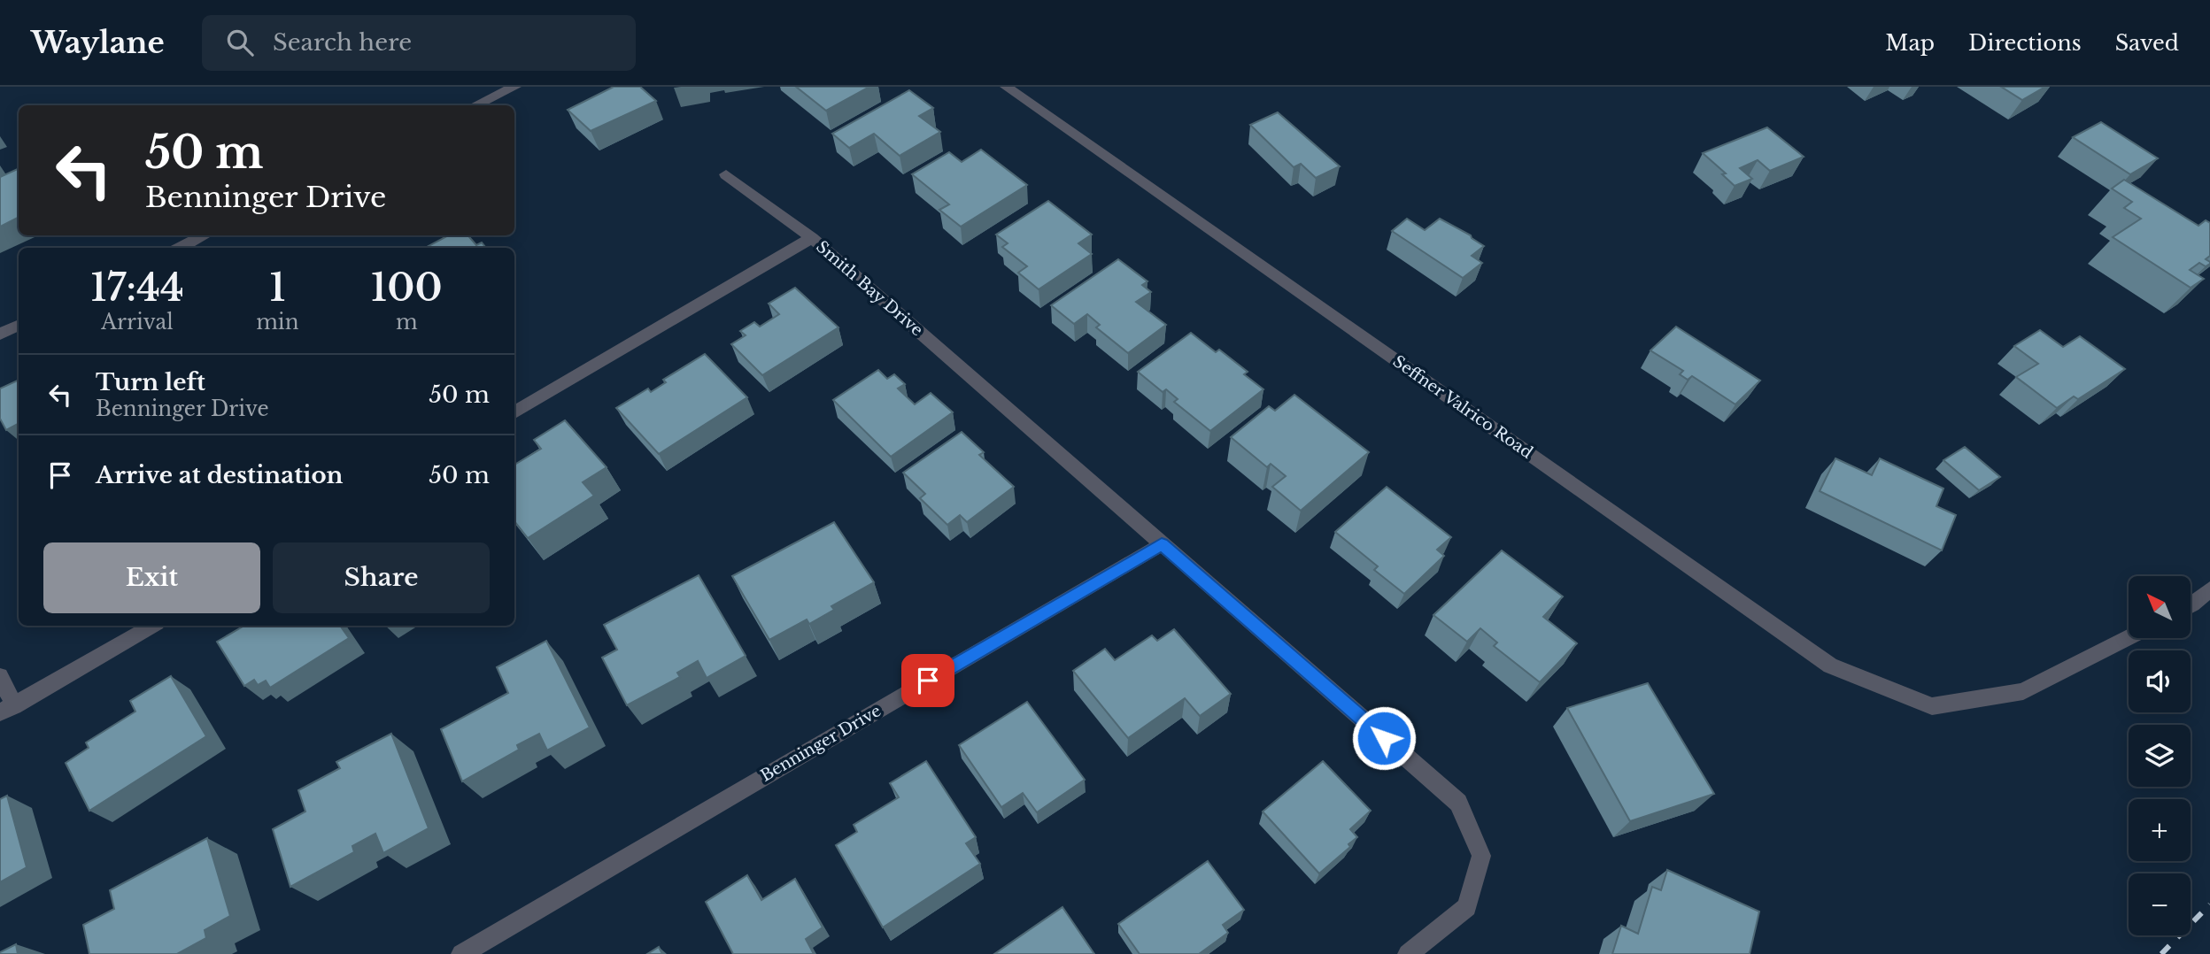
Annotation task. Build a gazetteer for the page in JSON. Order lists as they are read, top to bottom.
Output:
{
  "streets": {
    "street": ["Smith Bay Drive", "Seffner Valrico Road", "Benninger Drive"]
  },
  "crossings": [
    ["Smith Bay Drive", "Benninger Drive"]
  ],
  "north": "top left",
  "page": {
    "header": "Waylane",
    "search": "Search here",
    "nav": ["Map", "Directions", "Saved"],
    "turn": ["50 m", "Benninger Drive"],
    "eta": [
      "17:44",
      "Arrival",
      "1",
      "min",
      "100",
      "m"
    ],
    "list": [
      {
        "name": "Turn left",
        "note": "Benninger Drive",
        "value": "50 m"
      },
      {
        "name": "Arrive at destination",
        "value": "50 m"
      }
    ],
    "buttons": ["Exit", "Share"],
    "map_buttons": ["+", "−"]
  }
}
